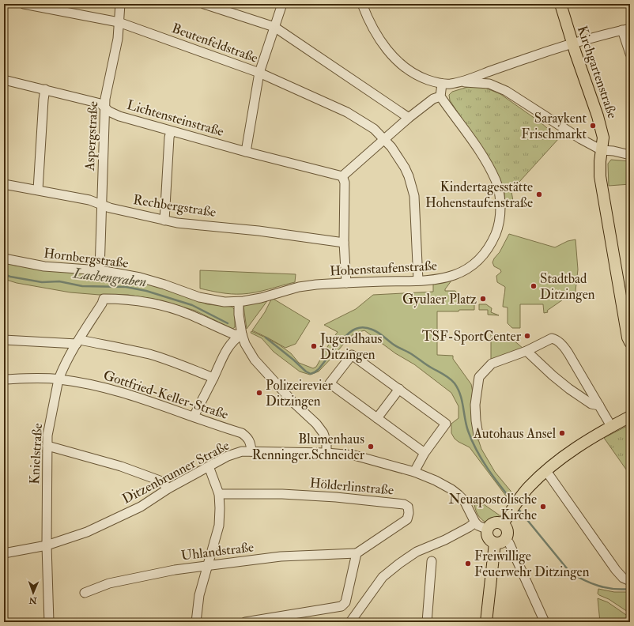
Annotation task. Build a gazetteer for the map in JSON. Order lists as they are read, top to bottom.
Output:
{
  "streets": {
    "main road": ["Kirchgartenstraße"],
    "street": [
      "Beutenfeldstraße",
      "Lichtensteinstraße",
      "Aspergstraße",
      "Rechbergstraße",
      "Hornbergstraße",
      "Hohenstaufenstraße",
      "Gottfried-Keller-Straße",
      "Knielstraße",
      "Ditzenbrunner Straße",
      "Hölderlinstraße",
      "Uhlandstraße"
    ]
  },
  "crossings": [
    ["Beutenfeldstraße", "Aspergstraße"],
    ["Beutenfeldstraße", "Hohenstaufenstraße"],
    ["Lichtensteinstraße", "Aspergstraße"],
    ["Aspergstraße", "Rechbergstraße"],
    ["Aspergstraße", "Hornbergstraße"],
    ["Hornbergstraße", "Hohenstaufenstraße"],
    ["Gottfried-Keller-Straße", "Knielstraße"],
    ["Gottfried-Keller-Straße", "Ditzenbrunner Straße"],
    ["Knielstraße", "Ditzenbrunner Straße"],
    ["Hölderlinstraße", "Uhlandstraße"]
  ],
  "water": ["Lachengraben"],
  "places": [
    "Saraykent Frischmarkt",
    "Kindertagesstätte Hohenstaufenstraße",
    "Stadtbad Ditzingen",
    "Gyulaer Platz",
    "TSF-SportCenter",
    "Jugendhaus Ditzingen",
    "Polizeirevier Ditzingen",
    "Autohaus Ansel",
    "Blumenhaus Renninger.Schneider",
    "Neuapostolische Kirche",
    "Freiwillige Feuerwehr Ditzingen"
  ],
  "north": "bottom"
}
